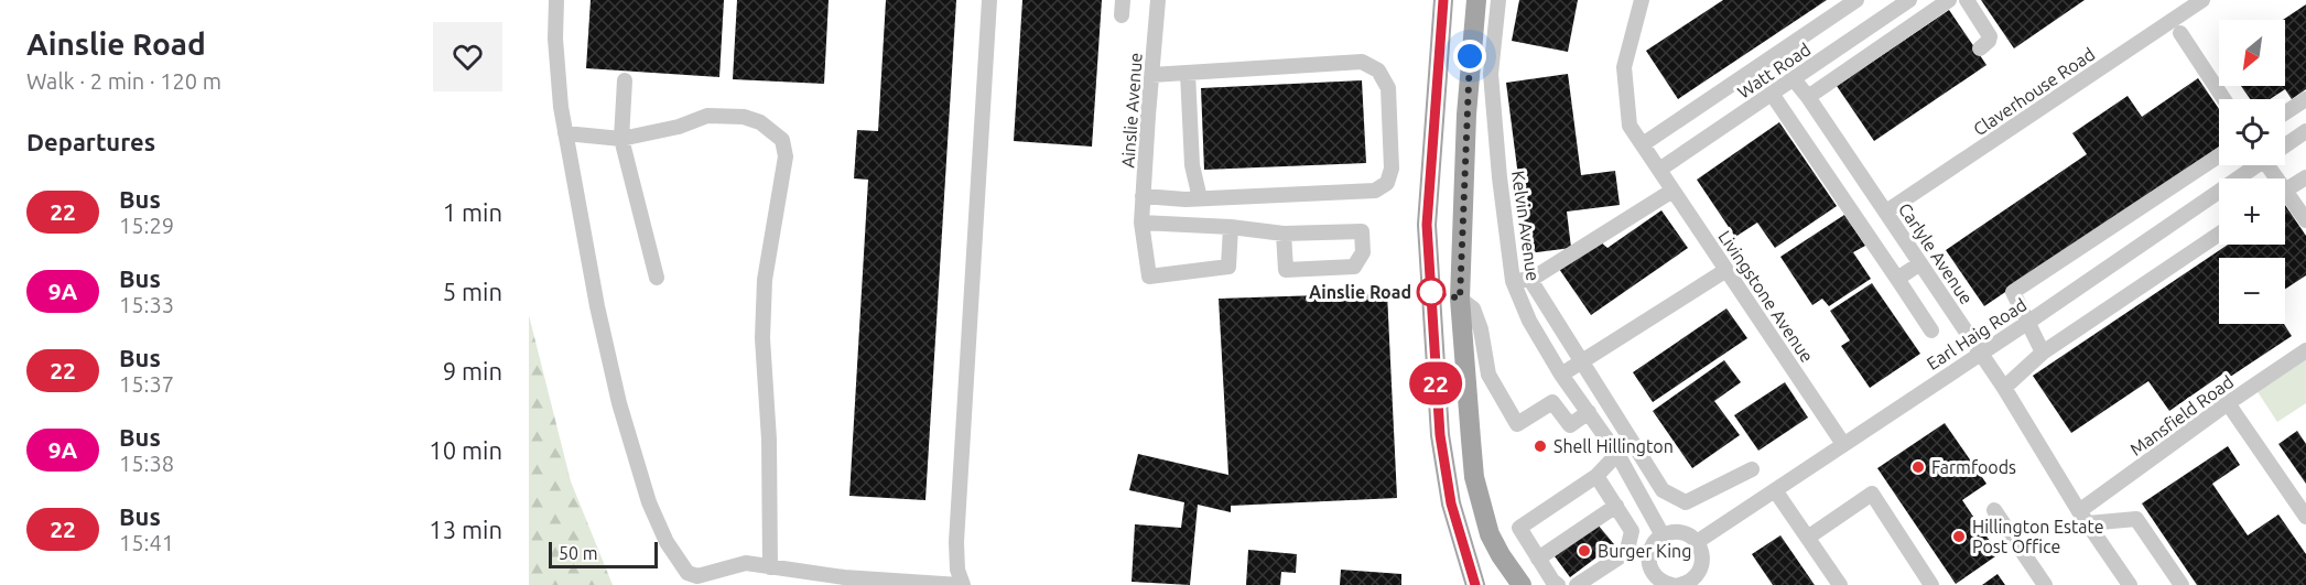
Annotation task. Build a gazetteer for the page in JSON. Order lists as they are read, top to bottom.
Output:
{
  "streets": {
    "street": [
      "Watt Road",
      "Claverhouse Road",
      "Ainslie Avenue",
      "Kelvin Avenue",
      "Carlyle Avenue",
      "Livingstone Avenue",
      "Earl Haig Road",
      "Mansfield Road"
    ]
  },
  "crossings": [
    ["Watt Road", "Carlyle Avenue"],
    ["Watt Road", "Livingstone Avenue"],
    ["Claverhouse Road", "Carlyle Avenue"],
    ["Carlyle Avenue", "Earl Haig Road"],
    ["Carlyle Avenue", "Mansfield Road"],
    ["Livingstone Avenue", "Earl Haig Road"]
  ],
  "places": [
    "Ainslie Road",
    "Shell Hillington",
    "Farmfoods",
    "Hillington Estate Post Office",
    "Burger King"
  ],
  "lines": ["bus line 22"],
  "scale_bar": "50 m",
  "north": "bottom left",
  "page": {
    "heading": [
      ["Ainslie Road", "Walk · 2 min · 120 m"],
      "Departures"
    ],
    "on_map": "22",
    "map_buttons": ["+", "−"],
    "list": [
      {
        "mark": "22",
        "name": "Bus",
        "note": "15:29",
        "value": "1 min"
      },
      {
        "mark": "9A",
        "name": "Bus",
        "note": "15:33",
        "value": "5 min"
      },
      {
        "mark": "22",
        "name": "Bus",
        "note": "15:37",
        "value": "9 min"
      },
      {
        "mark": "9A",
        "name": "Bus",
        "note": "15:38",
        "value": "10 min"
      },
      {
        "mark": "22",
        "name": "Bus",
        "note": "15:41",
        "value": "13 min"
      }
    ],
    "scale": "50 m"
  }
}
